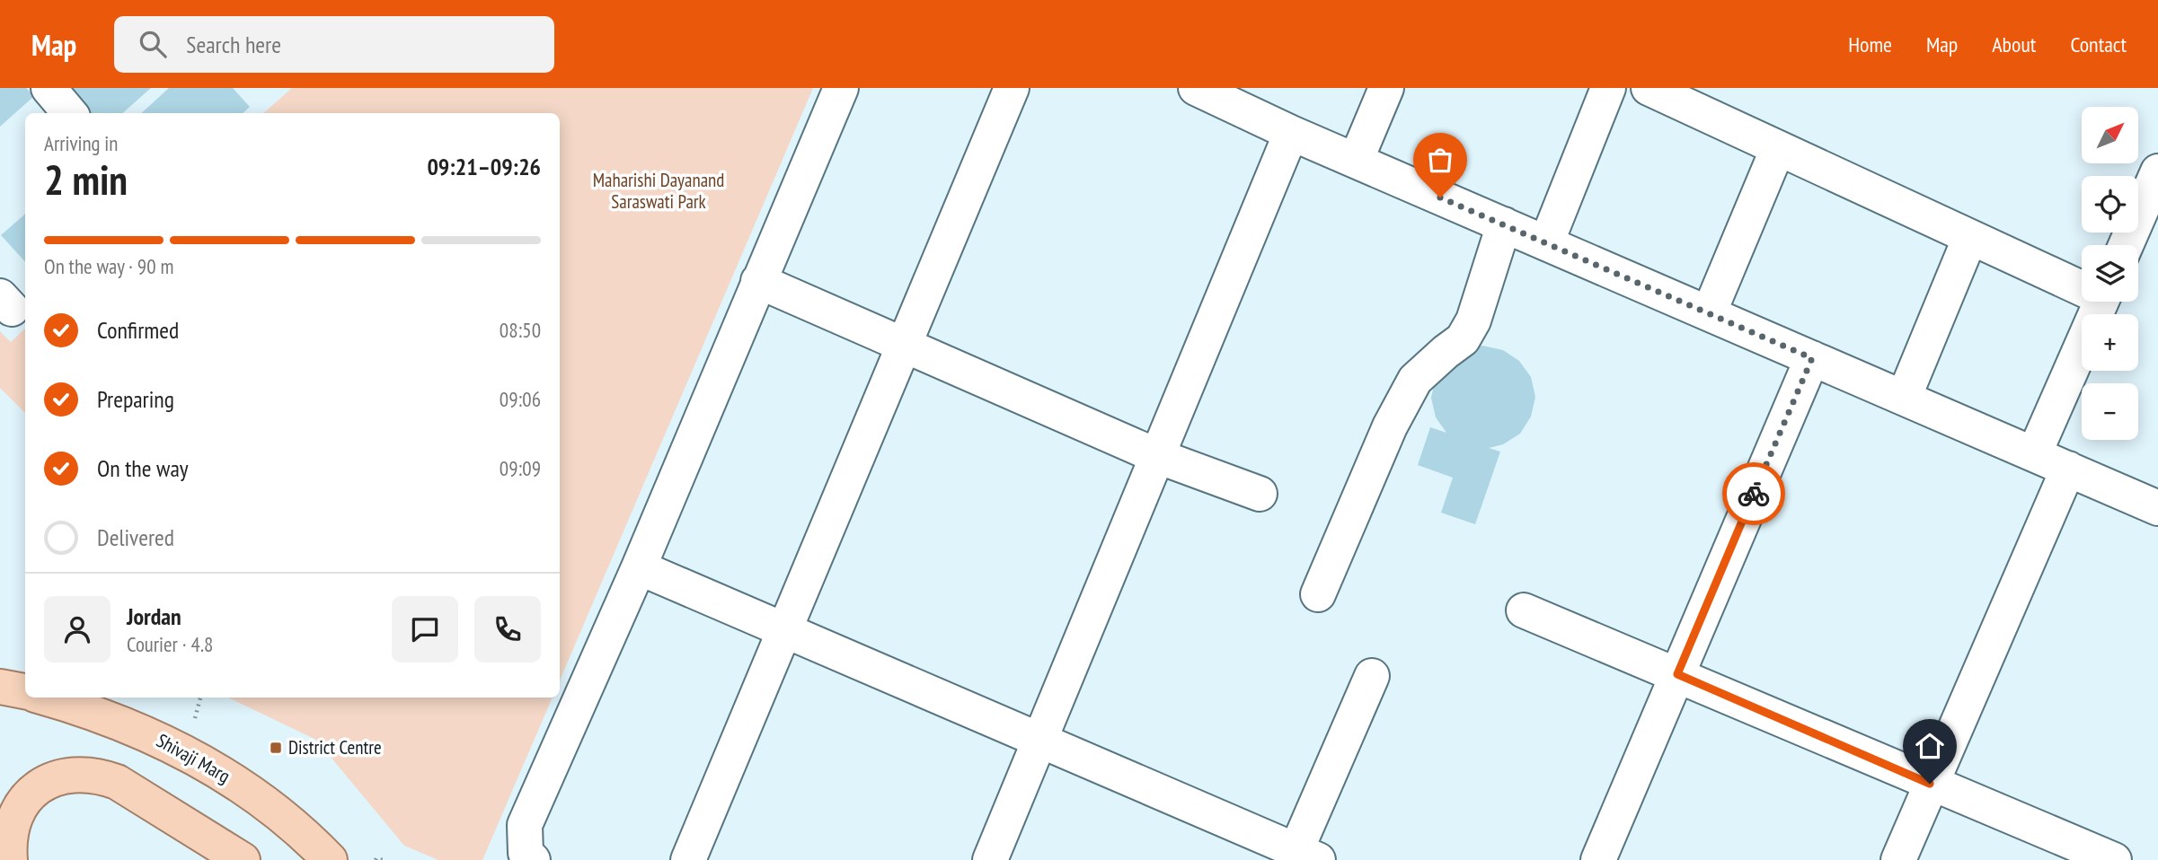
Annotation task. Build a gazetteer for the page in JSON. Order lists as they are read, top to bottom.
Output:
{
  "streets": {
    "main road": ["Shivaji Marg"]
  },
  "parks": ["Maharishi Dayanand Saraswati Park"],
  "places": {
    "transit": ["District Centre"]
  },
  "north": "top right",
  "page": {
    "header": "Map",
    "search": "Search here",
    "nav": [
      "Home",
      "Map",
      "About",
      "Contact"
    ],
    "map_buttons": ["+", "−"],
    "heading": ["2 min", "Arriving in", "09:21–09:26"],
    "panel": ["Jordan", "Courier · 4.8"],
    "bar": "On the way · 90 m",
    "list": [
      ["Confirmed", "08:50"],
      ["Preparing", "09:06"],
      ["On the way", "09:09"],
      "Delivered"
    ]
  }
}
